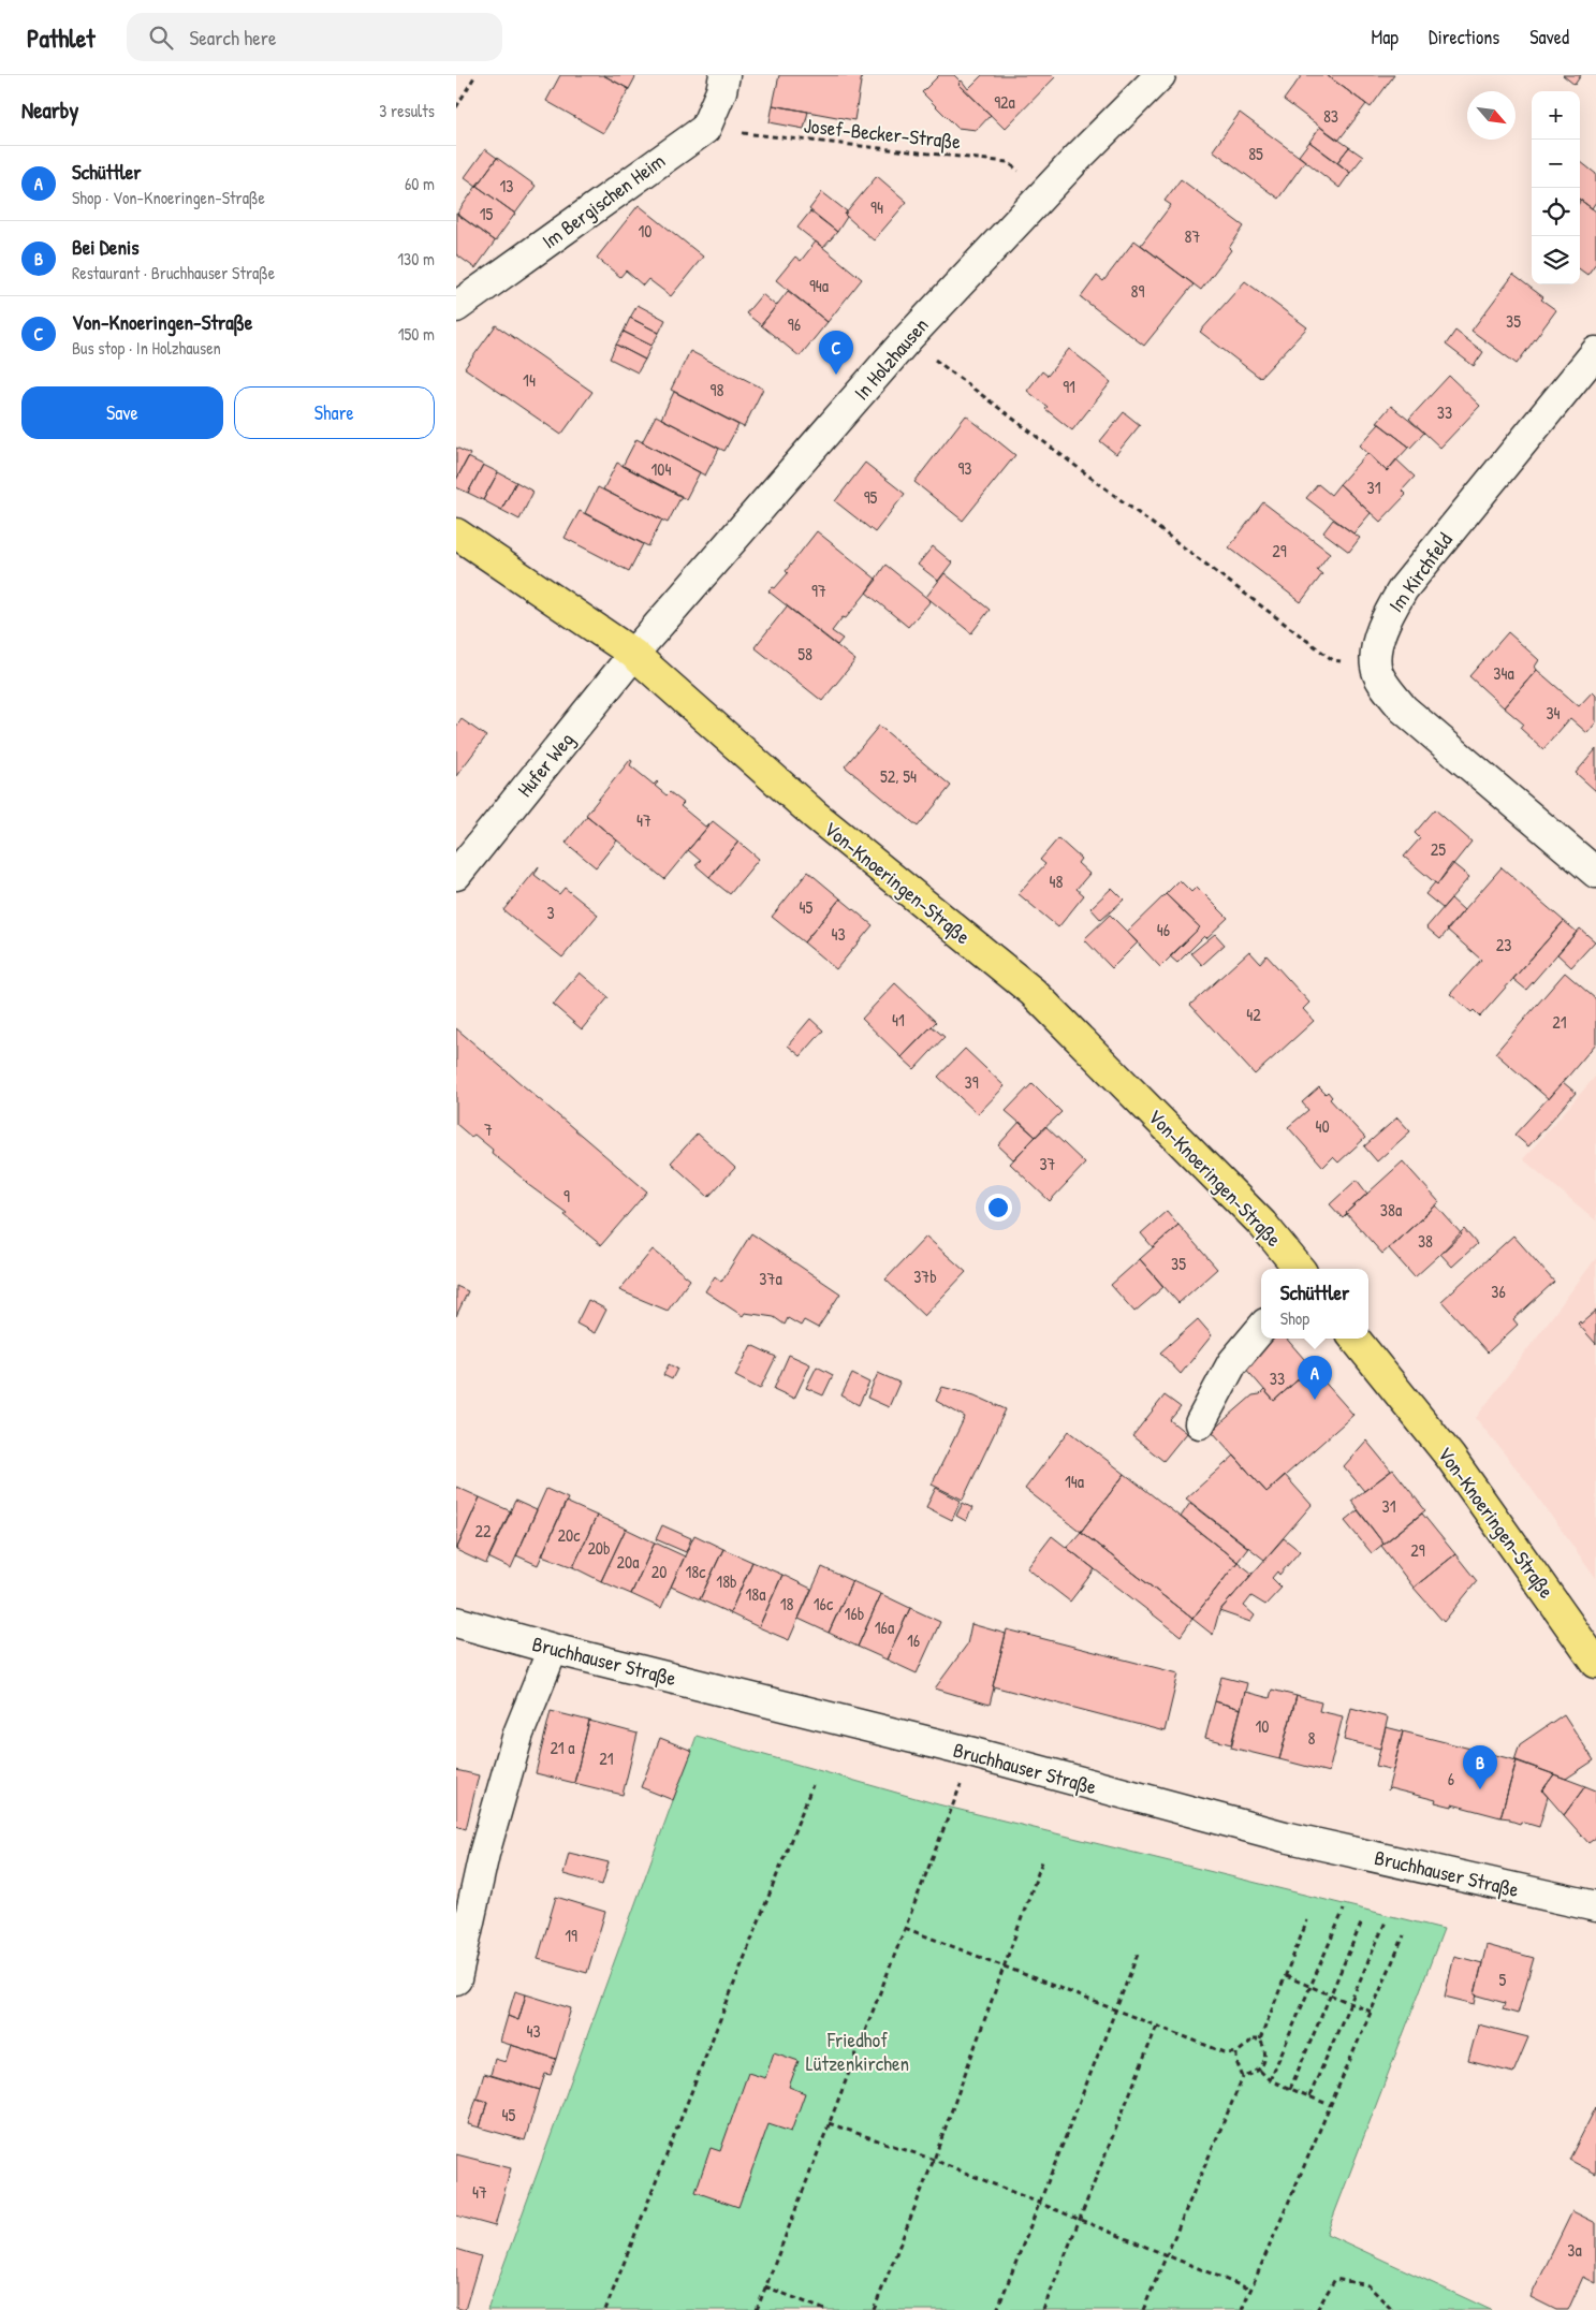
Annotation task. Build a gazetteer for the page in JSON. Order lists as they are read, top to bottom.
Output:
{
  "streets": {
    "main road": ["Von-Knoeringen-Straße"],
    "street": [
      "Im Bergischen Heim",
      "In Holzhausen",
      "Im Kirchfeld",
      "Hufer Weg",
      "Bruchhauser Straße"
    ],
    "path": ["Josef-Becker-Straße"]
  },
  "crossings": [
    ["Josef-Becker-Straße", "Im Bergischen Heim"],
    ["Josef-Becker-Straße", "In Holzhausen"],
    ["In Holzhausen", "Hufer Weg"],
    ["In Holzhausen", "Von-Knoeringen-Straße"],
    ["Hufer Weg", "Von-Knoeringen-Straße"]
  ],
  "parks": ["Friedhof Lützenkirchen"],
  "house_numbers": [
    "92a",
    "83",
    "85",
    "13",
    "94",
    "15",
    "10",
    "87",
    "94a",
    "89",
    "35",
    "96",
    "14",
    "91",
    "98",
    "33",
    "93",
    "104",
    "31",
    "95",
    "29",
    "97",
    "58",
    "34a",
    "34",
    "52, 54",
    "47",
    "25",
    "48",
    "45",
    "3",
    "46",
    "43",
    "23",
    "42",
    "41",
    "21",
    "39",
    "40",
    "7",
    "37",
    "9",
    "38a",
    "38",
    "35",
    "37b",
    "37a",
    "36",
    "33",
    "14a",
    "31",
    "22",
    "20c",
    "20b",
    "29",
    "20a",
    "20",
    "18c",
    "18b",
    "18a",
    "18",
    "16c",
    "16b",
    "16a",
    "16",
    "10",
    "8",
    "21 a",
    "21",
    "6",
    "19",
    "5",
    "43",
    "45",
    "47",
    "3a"
  ],
  "north": "bottom right",
  "page": {
    "header": "Pathlet",
    "search": "Search here",
    "nav": ["Map", "Directions", "Saved"],
    "heading": ["Nearby", "3 results"],
    "map_buttons": ["+", "−"],
    "list": [
      {
        "mark": "A",
        "name": "Schüttler",
        "note": "Shop · Von-Knoeringen-Straße",
        "value": "60 m"
      },
      {
        "mark": "B",
        "name": "Bei Denis",
        "note": "Restaurant · Bruchhauser Straße",
        "value": "130 m"
      },
      {
        "mark": "C",
        "name": "Von-Knoeringen-Straße",
        "note": "Bus stop · In Holzhausen",
        "value": "150 m"
      }
    ],
    "pins": ["C", "A", "B"],
    "buttons": ["Save", "Share"],
    "popup": ["Schüttler", "Shop"]
  }
}
